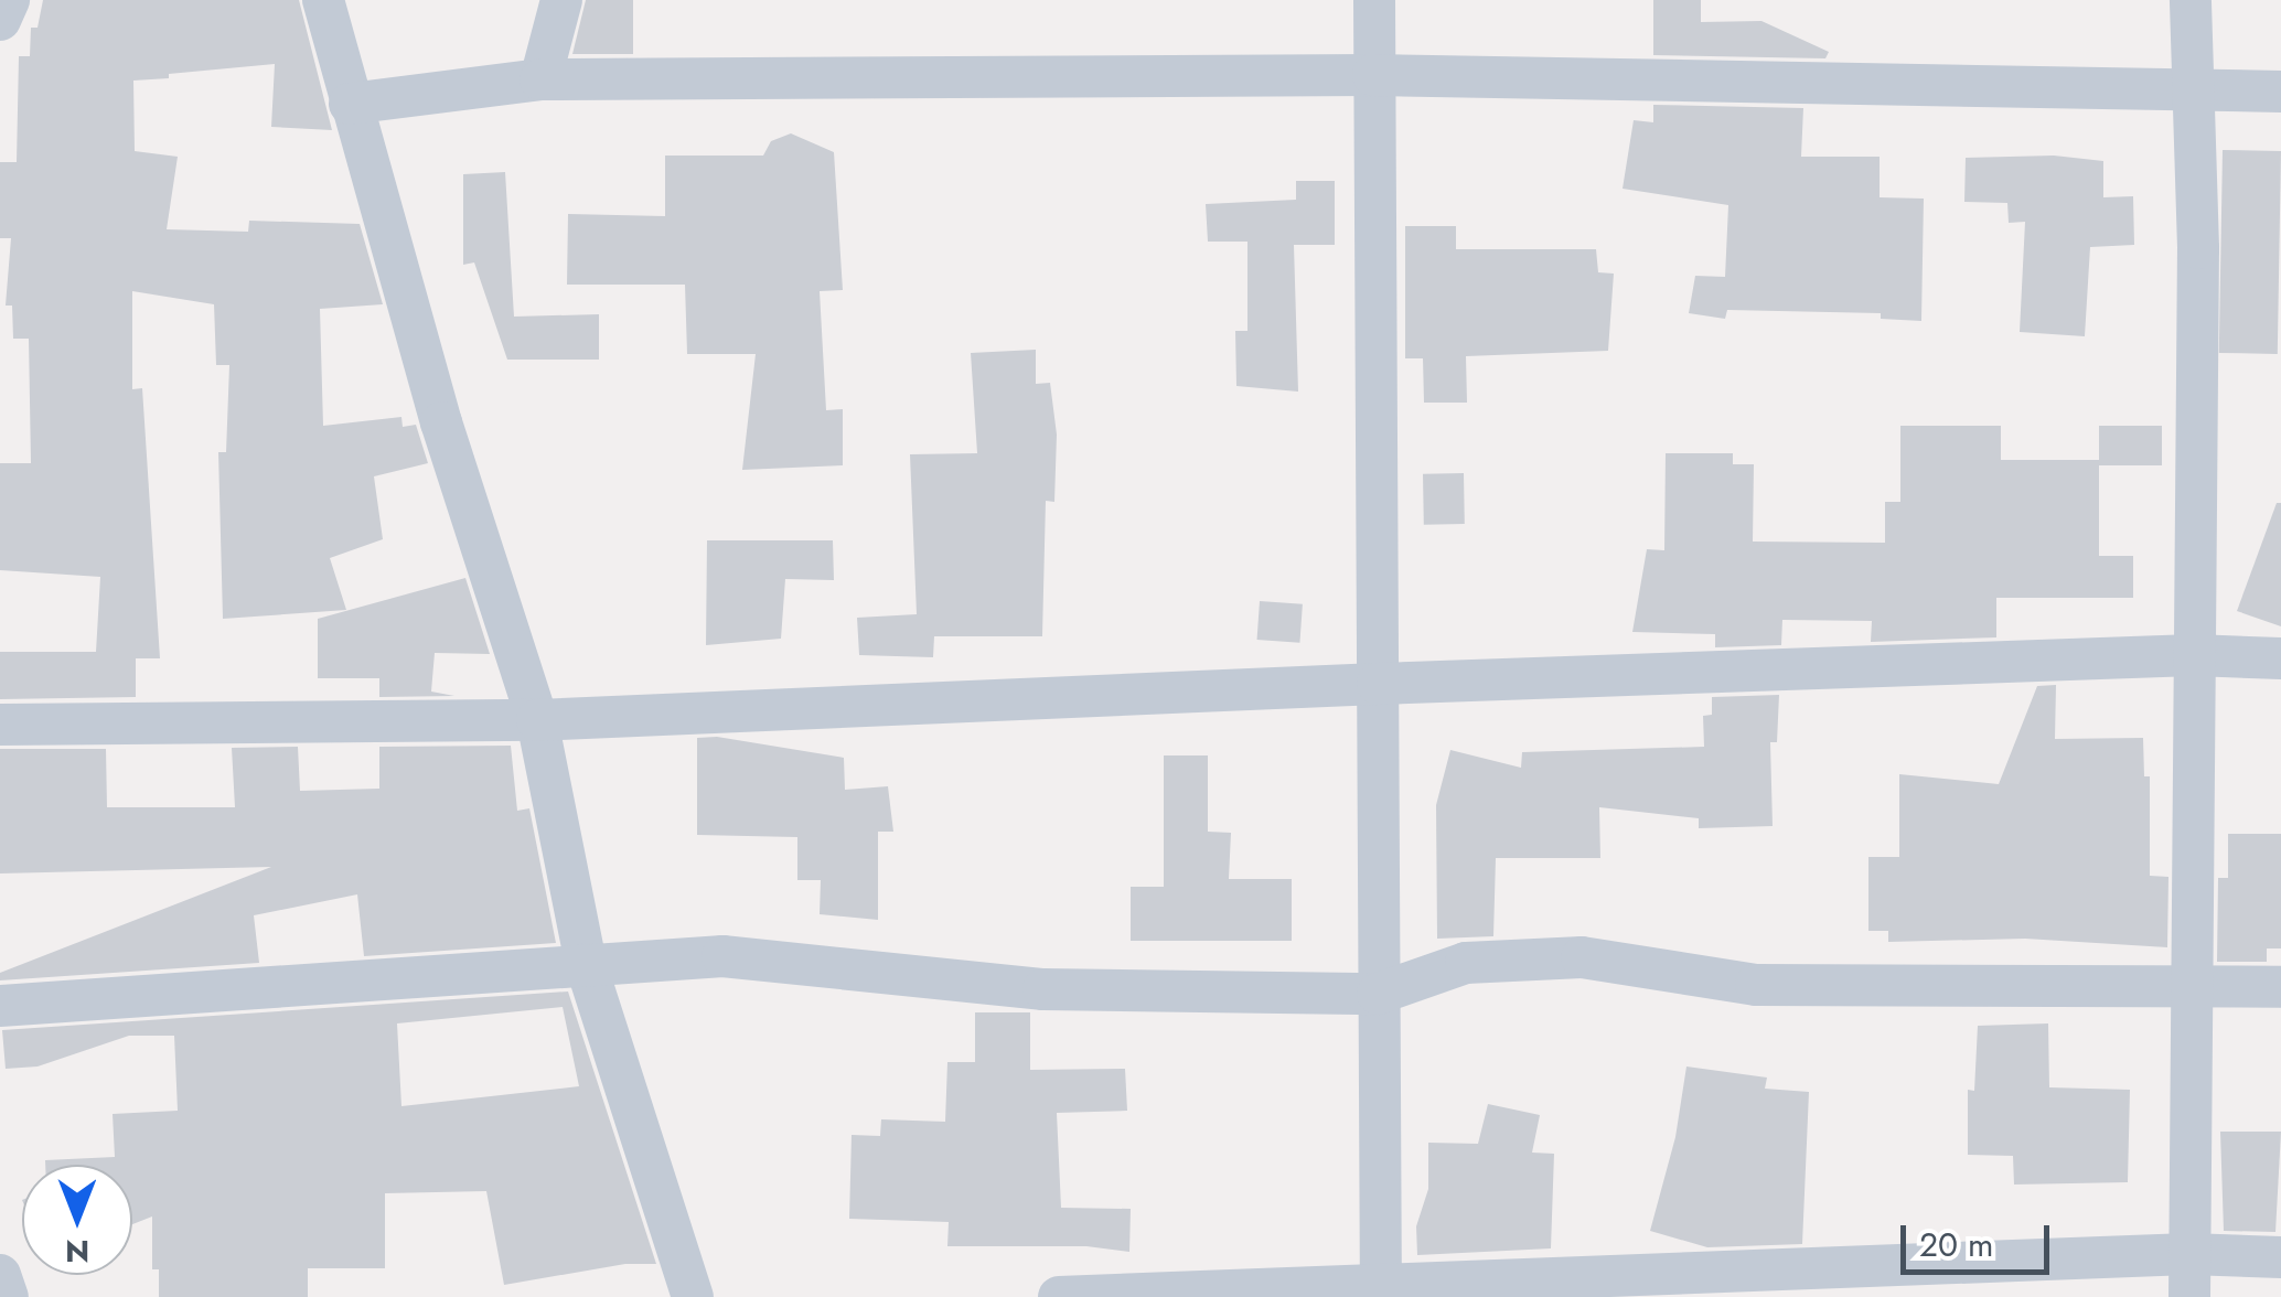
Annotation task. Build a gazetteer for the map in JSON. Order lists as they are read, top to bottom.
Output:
{
  "scale_bar": "20 m",
  "north": "bottom"
}
